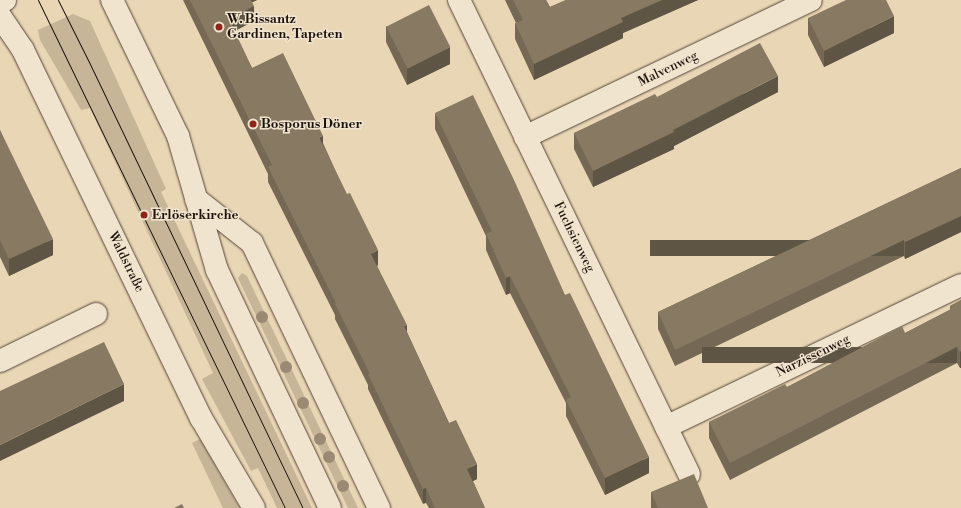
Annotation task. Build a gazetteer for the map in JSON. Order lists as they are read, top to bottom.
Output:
{
  "streets": {
    "street": [
      "Malvenweg",
      "Fuchsienweg",
      "Waldstraße",
      "Narzissenweg"
    ]
  },
  "crossings": [
    ["Malvenweg", "Fuchsienweg"],
    ["Fuchsienweg", "Narzissenweg"]
  ],
  "places": ["W. Bissantz Gardinen, Tapeten", "Bosporus Döner", "Erlöserkirche"]
}
